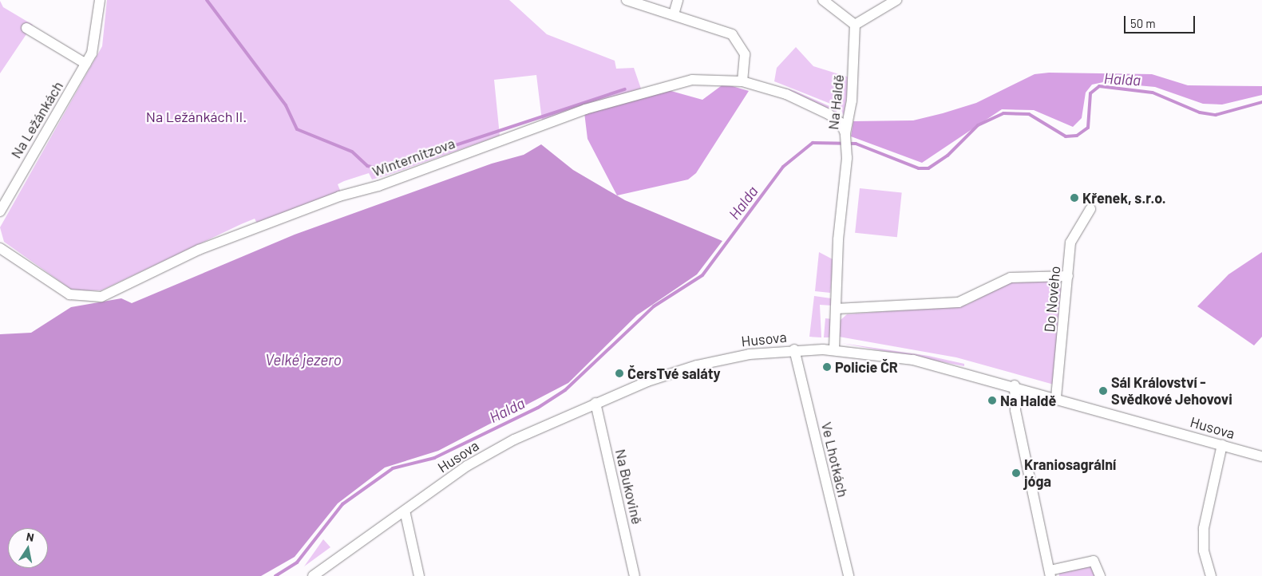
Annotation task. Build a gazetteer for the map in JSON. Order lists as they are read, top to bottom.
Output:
{
  "streets": {
    "street": [
      "Na Haldě",
      "Na Ležánkách",
      "Winternitzova",
      "Do Nového",
      "Husova",
      "Ve Lhotkách",
      "Na Bukovině"
    ]
  },
  "crossings": [
    ["Na Haldě", "Winternitzova"],
    ["Na Haldě", "Husova"],
    ["Do Nového", "Husova"],
    ["Husova", "Ve Lhotkách"],
    ["Husova", "Na Bukovině"]
  ],
  "water": ["Halda", "Velké jezero"],
  "parks": ["Na Ležánkách II."],
  "places": [
    "Křenek, s.r.o.",
    "Policie ČR",
    "ČersTvé saláty",
    "Sál Království - Svědkové Jehovovi",
    "Na Haldě",
    "Kraniosagrální jóga"
  ],
  "scale_bar": "50 m",
  "north": "top"
}
